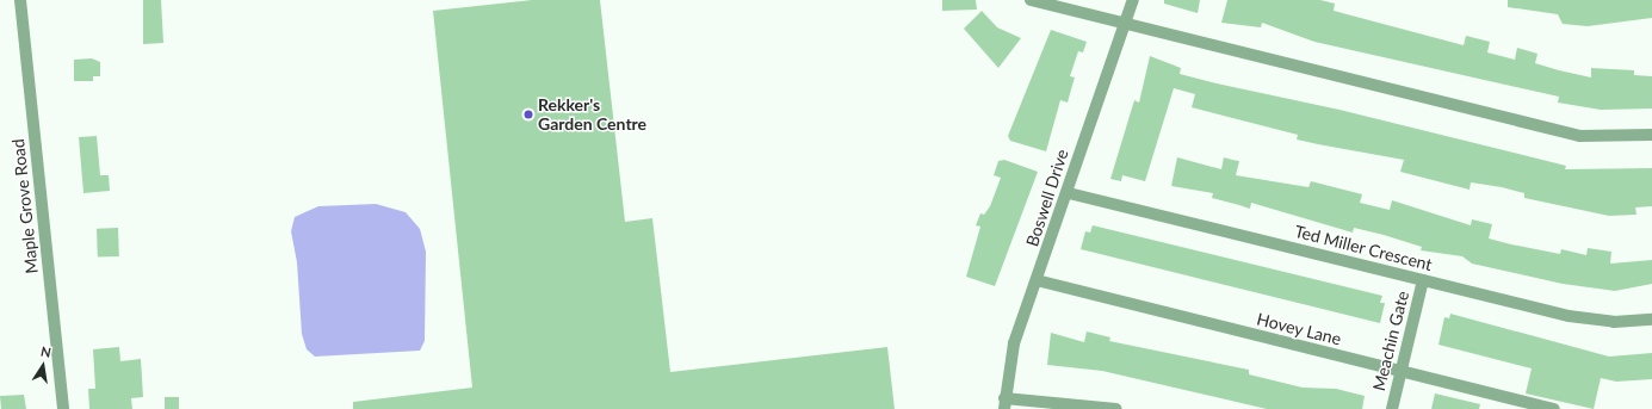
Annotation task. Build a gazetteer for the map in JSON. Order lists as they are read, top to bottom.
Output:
{
  "streets": {
    "street": [
      "Boswell Drive",
      "Maple Grove Road",
      "Ted Miller Crescent",
      "Hovey Lane",
      "Meachin Gate"
    ]
  },
  "crossings": [
    ["Boswell Drive", "Ted Miller Crescent"],
    ["Boswell Drive", "Hovey Lane"],
    ["Ted Miller Crescent", "Meachin Gate"],
    ["Hovey Lane", "Meachin Gate"]
  ],
  "places": ["Rekker's Garden Centre"],
  "north": "top"
}
